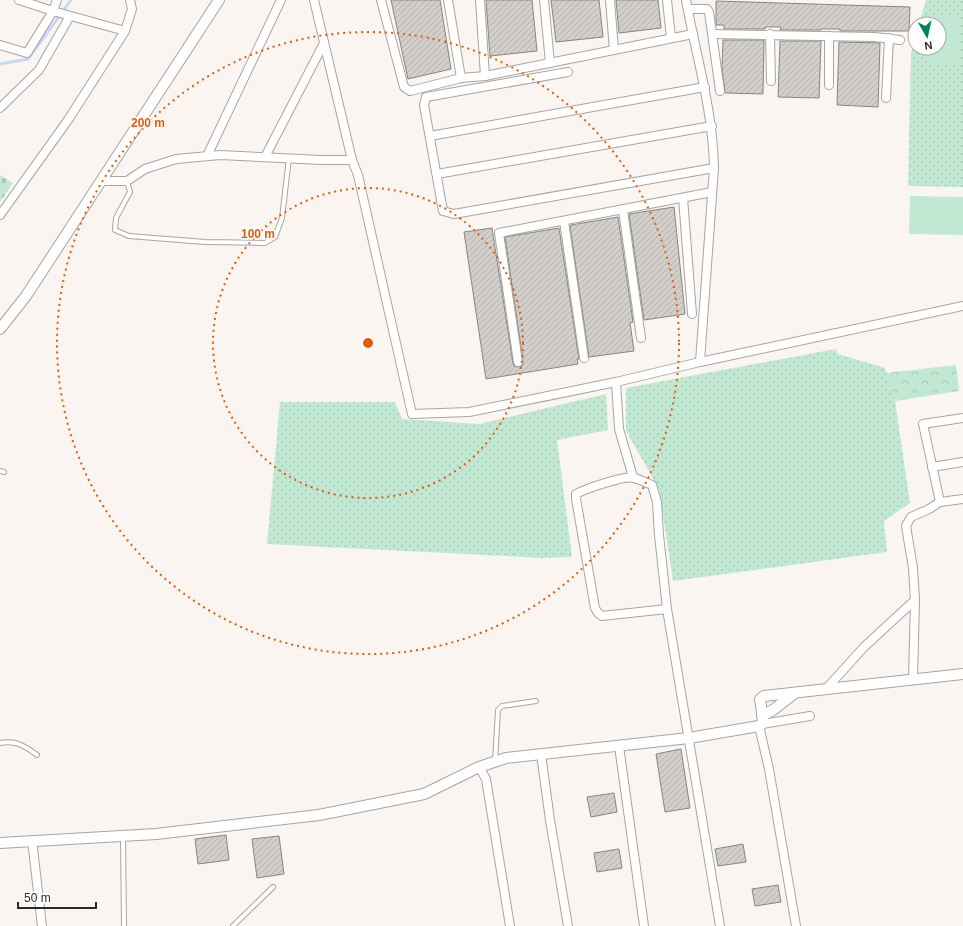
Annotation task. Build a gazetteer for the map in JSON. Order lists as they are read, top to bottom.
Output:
{
  "scale_bar": "50 m",
  "north": "bottom",
  "rings": ["200 m", "100 m"]
}
